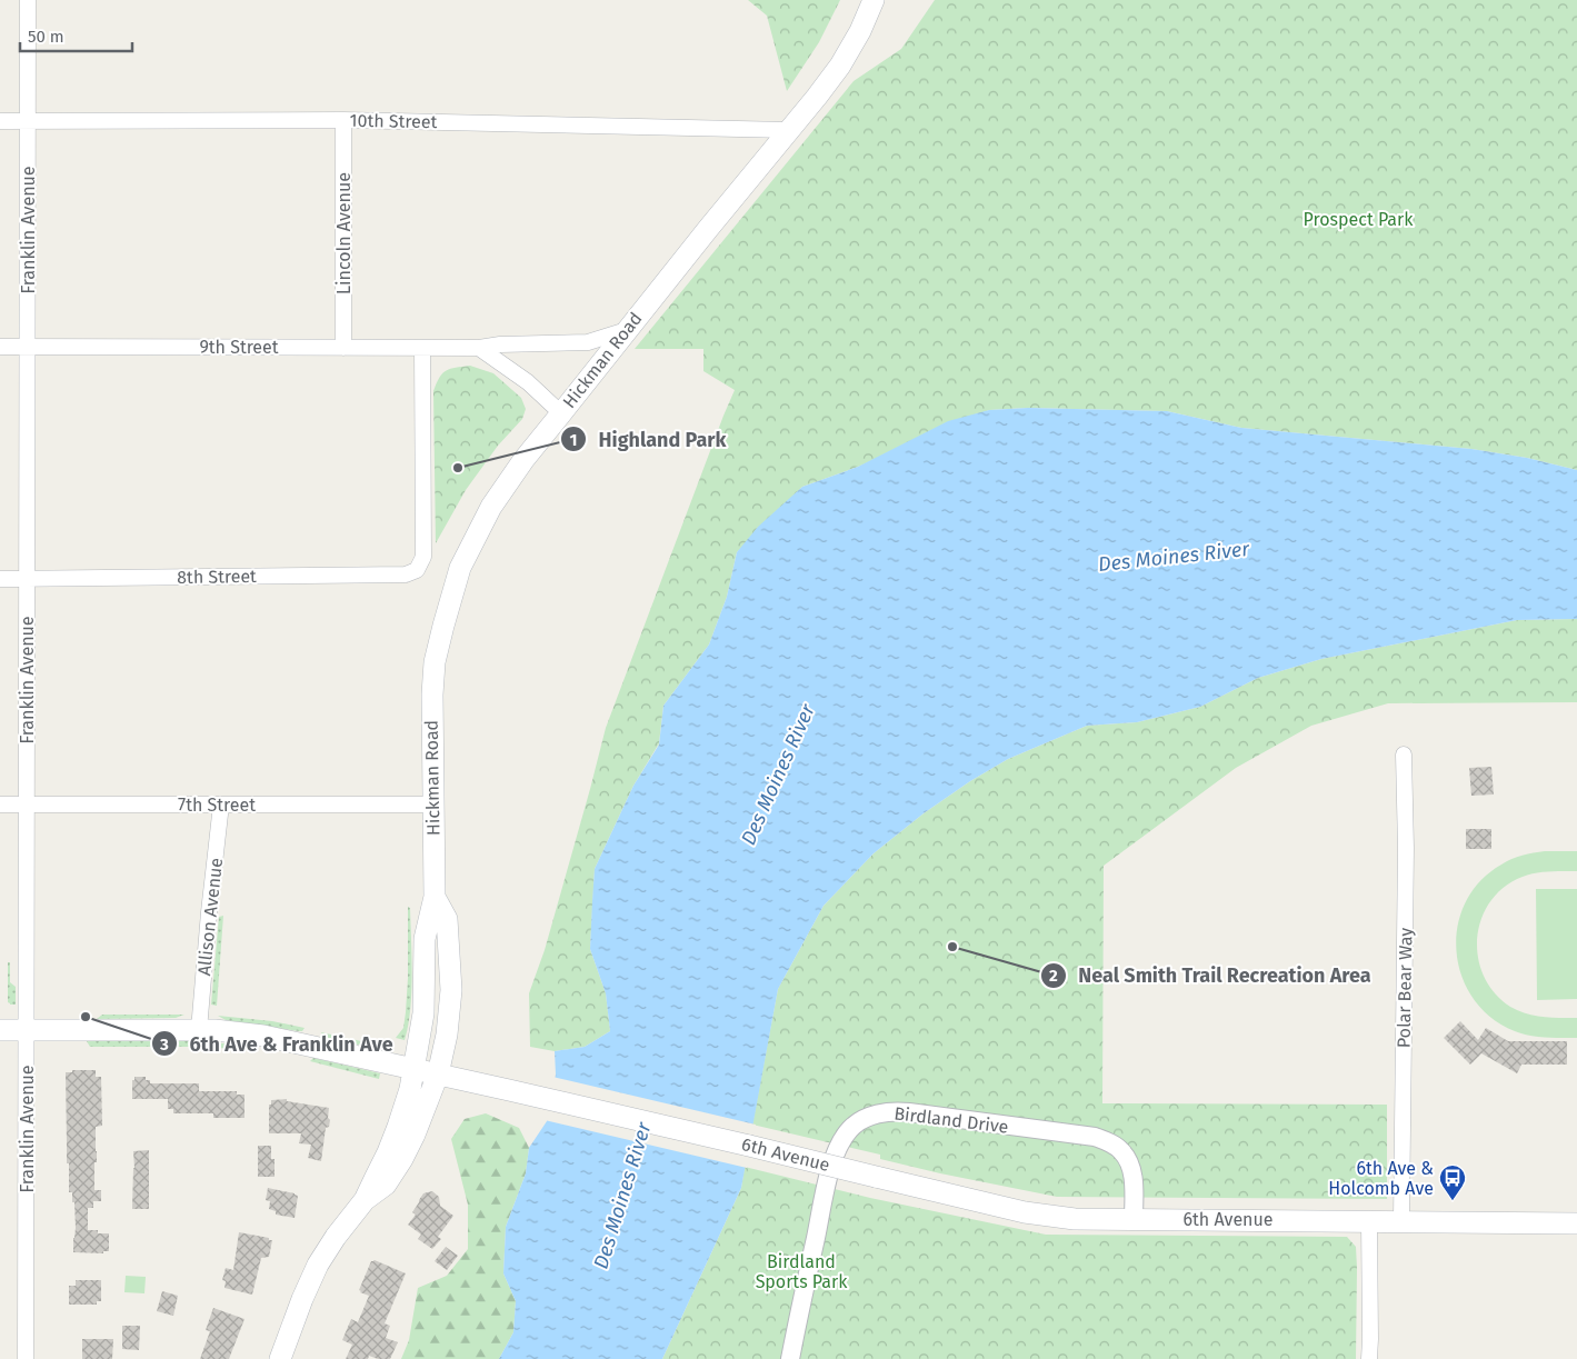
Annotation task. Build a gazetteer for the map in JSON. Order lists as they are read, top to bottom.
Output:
{
  "streets": {
    "main road": ["Hickman Road", "6th Avenue"],
    "street": [
      "10th Street",
      "Franklin Avenue",
      "Lincoln Avenue",
      "9th Street",
      "8th Street",
      "7th Street",
      "Allison Avenue",
      "Polar Bear Way",
      "Birdland Drive"
    ]
  },
  "crossings": [
    ["10th Street", "Franklin Avenue"],
    ["10th Street", "Lincoln Avenue"],
    ["10th Street", "Hickman Road"],
    ["Franklin Avenue", "9th Street"],
    ["Franklin Avenue", "8th Street"],
    ["Franklin Avenue", "7th Street"],
    ["Franklin Avenue", "6th Avenue"],
    ["Lincoln Avenue", "9th Street"],
    ["9th Street", "Hickman Road"],
    ["9th Street", "8th Street"],
    ["Hickman Road", "7th Street"],
    ["Hickman Road", "6th Avenue"],
    ["7th Street", "Allison Avenue"],
    ["Allison Avenue", "6th Avenue"],
    ["Polar Bear Way", "6th Avenue"],
    ["Birdland Drive", "6th Avenue"]
  ],
  "water": ["Des Moines River"],
  "parks": ["Prospect Park", "Birdland Sports Park"],
  "places": {
    "other": ["Highland Park", "Neal Smith Trail Recreation Area", "6th Ave & Franklin Ave"],
    "bus stop": ["6th Ave & Holcomb Ave"]
  },
  "scale_bar": "50 m"
}
